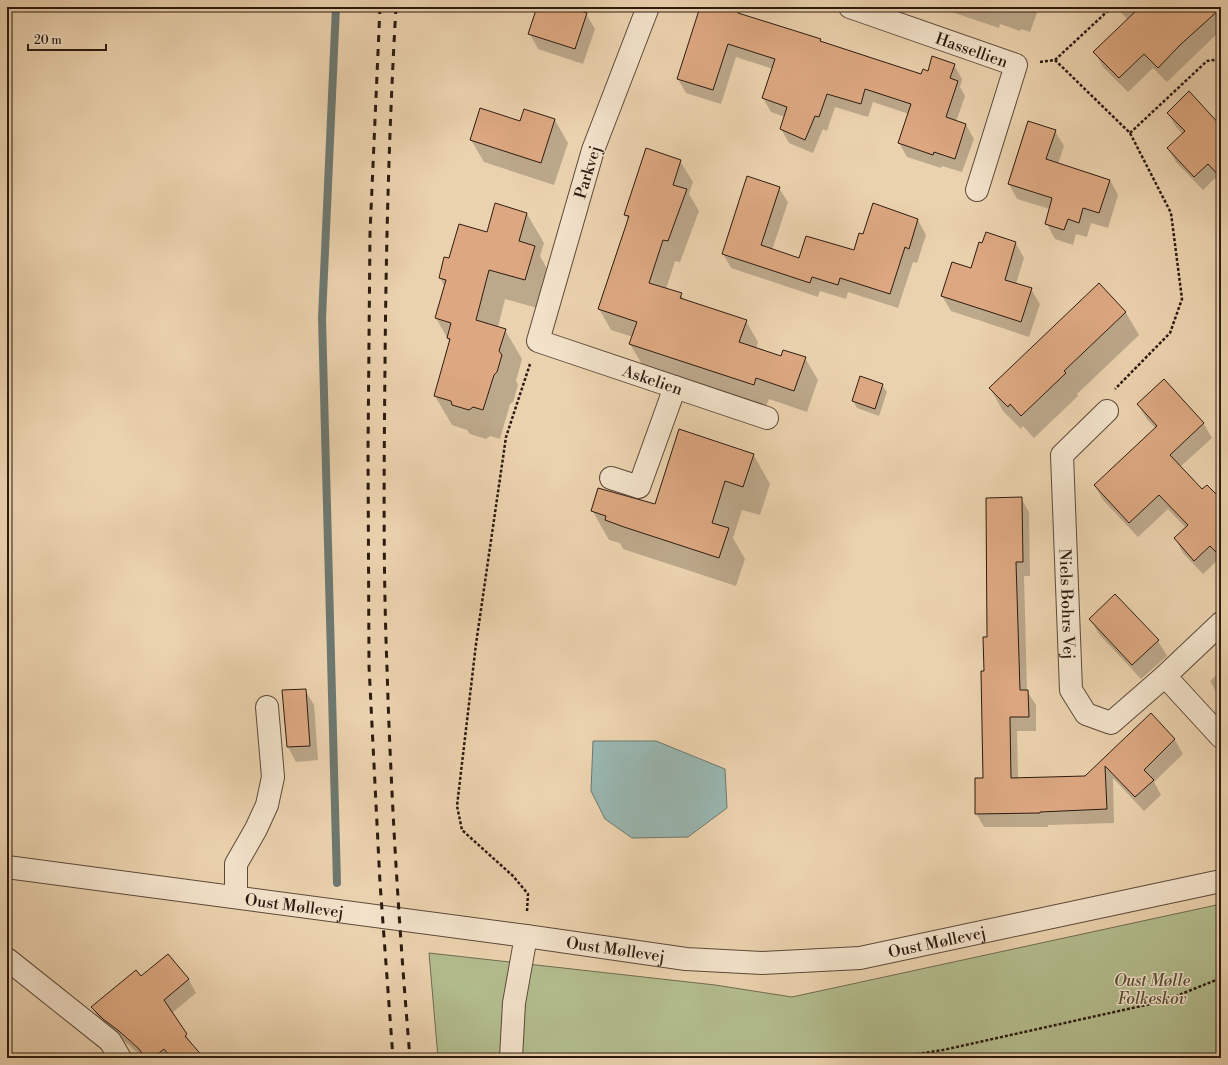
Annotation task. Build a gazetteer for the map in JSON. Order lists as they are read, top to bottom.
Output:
{
  "streets": {
    "street": [
      "Hassellien",
      "Parkvej",
      "Askelien",
      "Niels Bohrs Vej",
      "Oust Møllevej"
    ]
  },
  "crossings": [
    ["Parkvej", "Askelien"]
  ],
  "parks": ["Oust Mølle Folkeskov"],
  "scale_bar": "20 m"
}
